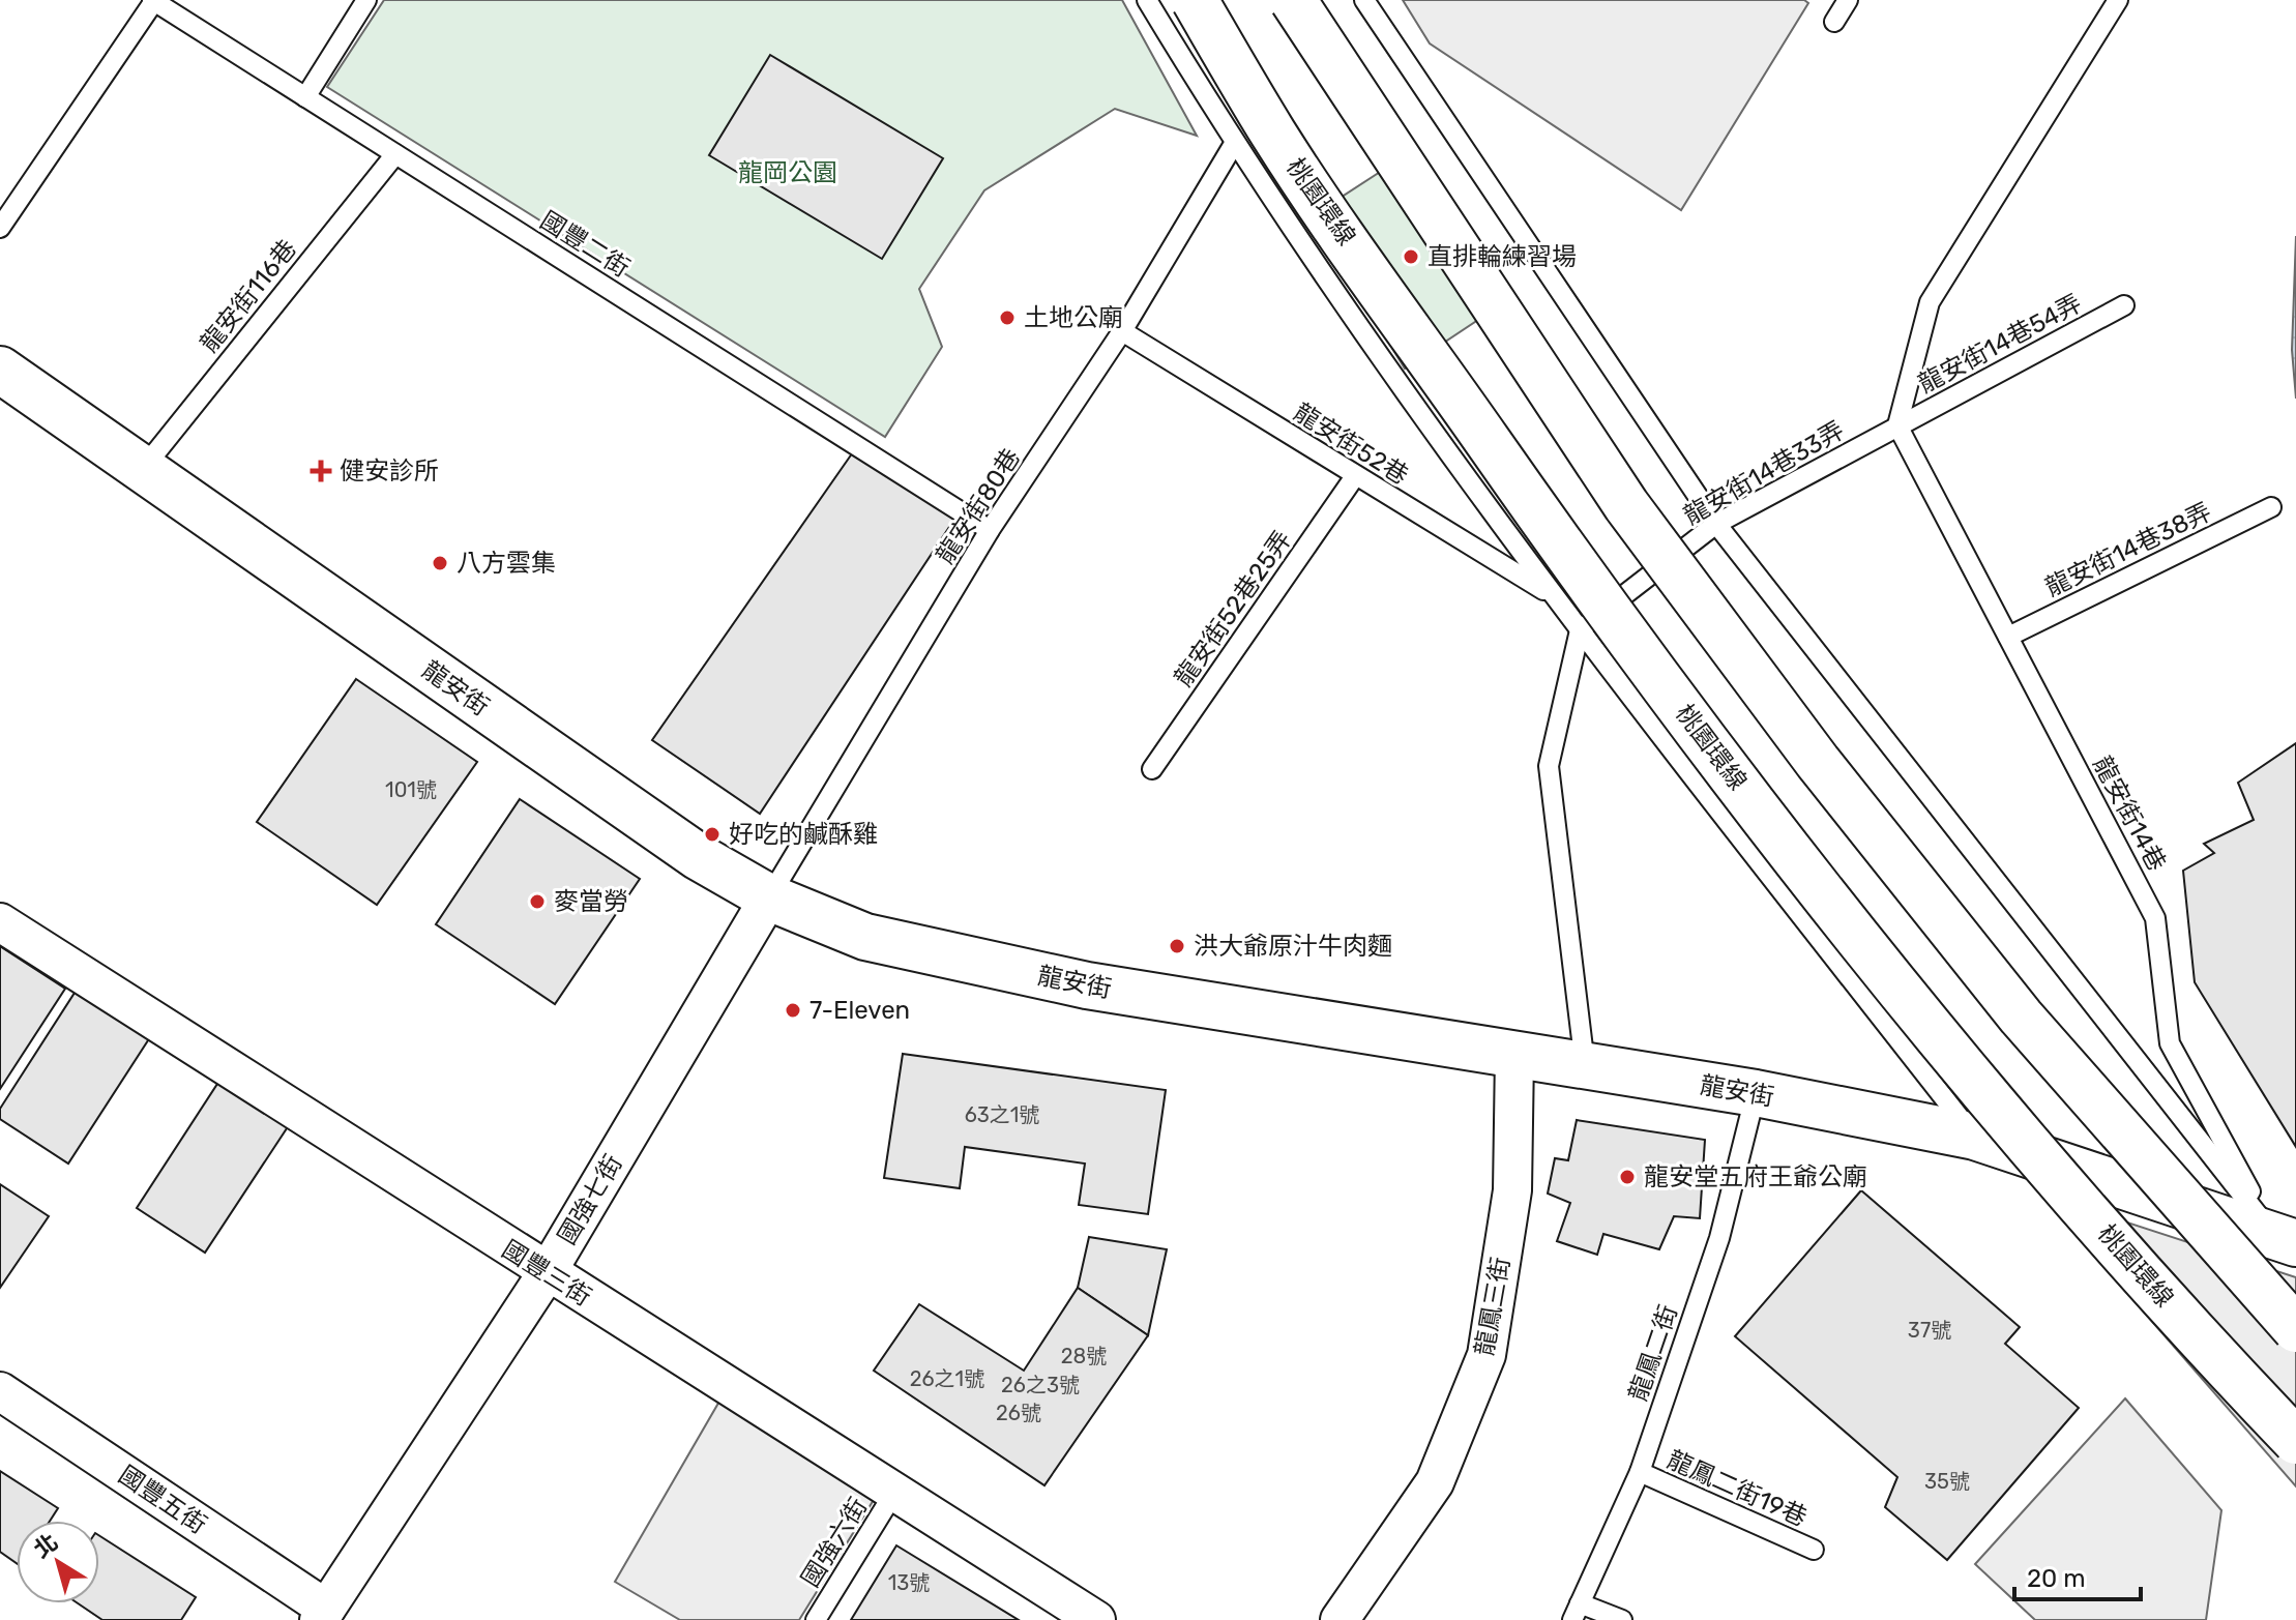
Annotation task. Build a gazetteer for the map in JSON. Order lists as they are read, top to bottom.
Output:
{
  "streets": {
    "main road": ["桃園環線", "龍安街"],
    "street": [
      "國強七街",
      "國豐三街",
      "龍鳳三街",
      "國豐五街"
    ],
    "lane": [
      "國豐二街",
      "龍安街116巷",
      "龍安街14巷54弄",
      "龍安街52巷",
      "龍安街14巷33弄",
      "龍安街80巷",
      "龍安街14巷38弄",
      "龍安街52巷25弄",
      "龍安街14巷",
      "龍鳳二街",
      "龍鳳二街19巷",
      "國強六街"
    ]
  },
  "crossings": [
    ["國豐二街", "龍安街116巷"],
    ["國豐二街", "龍安街80巷"],
    ["龍安街116巷", "龍安街"],
    ["龍安街14巷54弄", "龍安街14巷33弄"],
    ["龍安街14巷54弄", "龍安街14巷"],
    ["龍安街52巷", "龍安街80巷"],
    ["龍安街52巷", "龍安街52巷25弄"],
    ["龍安街14巷33弄", "龍安街14巷"],
    ["龍安街80巷", "龍安街"],
    ["龍安街80巷", "國強七街"],
    ["龍安街14巷38弄", "龍安街14巷"],
    ["龍安街", "龍安街14巷"],
    ["龍安街", "國強七街"],
    ["龍安街", "龍鳳三街"],
    ["龍安街", "龍鳳二街"],
    ["國強七街", "國豐三街"],
    ["國強七街", "國豐五街"],
    ["國豐三街", "國強六街"],
    ["龍鳳二街", "龍鳳二街19巷"]
  ],
  "parks": ["龍岡公園"],
  "places": {
    "other": [
      "直排輪練習場",
      "土地公廟",
      "八方雲集",
      "好吃的鹹酥雞",
      "麥當勞",
      "洪大爺原汁牛肉麵",
      "7-Eleven",
      "龍安堂五府王爺公廟"
    ],
    "health": ["健安診所"]
  },
  "house_numbers": [
    "101號",
    "63之1號",
    "37號",
    "28號",
    "26之1號",
    "26之3號",
    "26號",
    "35號",
    "13號"
  ],
  "scale_bar": "20 m",
  "north": "top left"
}
